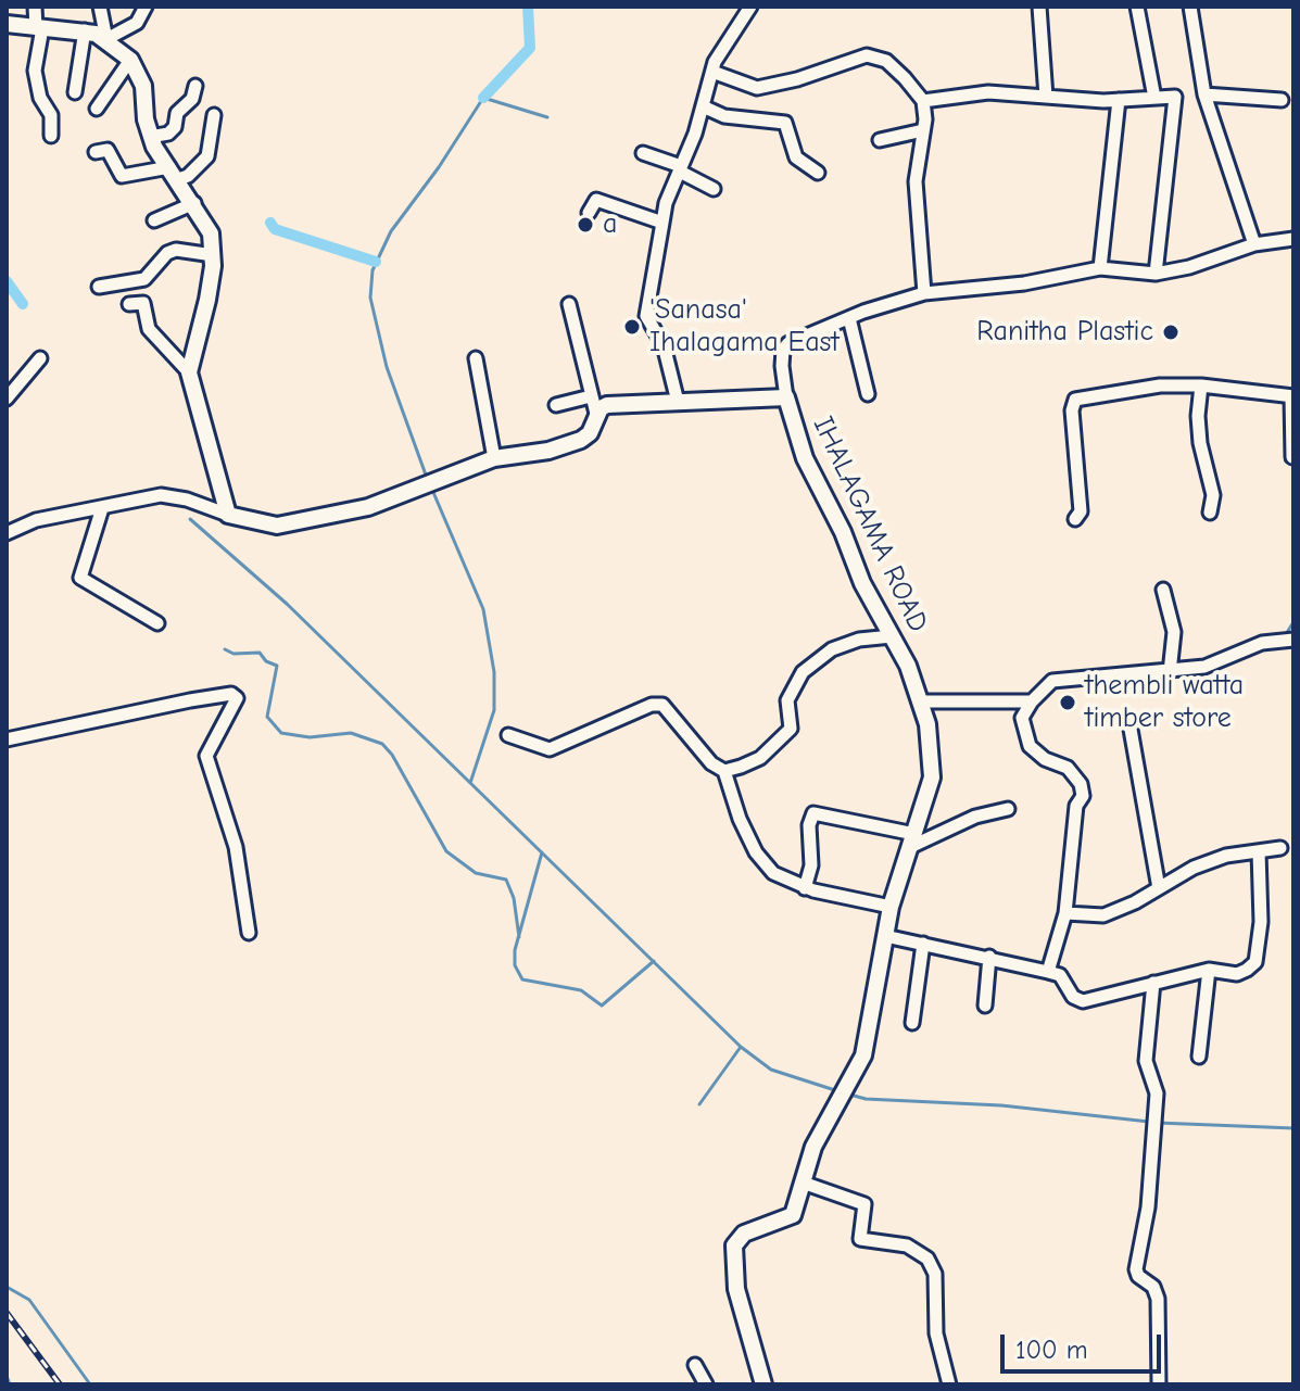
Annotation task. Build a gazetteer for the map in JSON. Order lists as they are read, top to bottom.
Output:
{
  "streets": {
    "street": ["IHALAGAMA ROAD"]
  },
  "places": [
    "a",
    "'Sanasa' Ihalagama East",
    "Ranitha Plastic",
    "thembli watta timber store"
  ],
  "scale_bar": "100 m"
}
